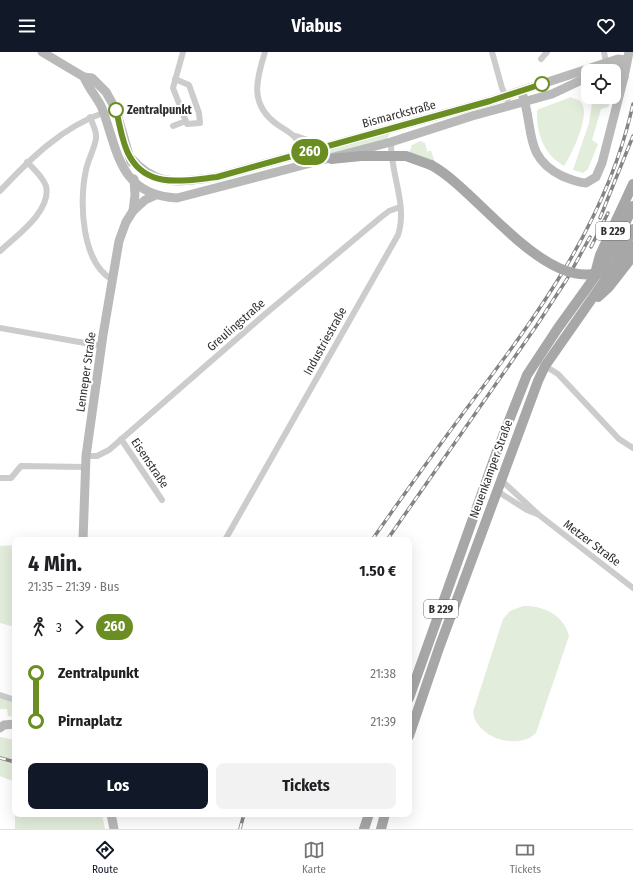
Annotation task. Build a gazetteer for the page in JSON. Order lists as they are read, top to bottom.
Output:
{
  "streets": {
    "main road": [
      "Bismarckstraße",
      "B 229",
      "Lenneper Straße",
      "Neuenkamper Straße"
    ],
    "street": [
      "Greulingstraße",
      "Industriestraße",
      "Eisenstraße",
      "Metzer Straße"
    ]
  },
  "crossings": [
    ["Bismarckstraße", "Industriestraße"],
    ["Bismarckstraße", "Lenneper Straße"],
    ["B 229", "Neuenkamper Straße"],
    ["Greulingstraße", "Industriestraße"],
    ["Greulingstraße", "Lenneper Straße"],
    ["Greulingstraße", "Eisenstraße"],
    ["Neuenkamper Straße", "Metzer Straße"]
  ],
  "places": ["Zentralpunkt"],
  "lines": ["bus line 260"],
  "page": {
    "header": "Viabus",
    "on_map": "260",
    "heading": ["4 Min.", "21:35 – 21:39 · Bus", "1.50 €"],
    "legs": ["3", "260"],
    "list": [
      {
        "name": "Zentralpunkt",
        "value": "21:38"
      },
      {
        "name": "Pirnaplatz",
        "value": "21:39"
      }
    ],
    "buttons": ["Los", "Tickets"],
    "tabs": ["Route", "Karte", "Tickets"]
  }
}
